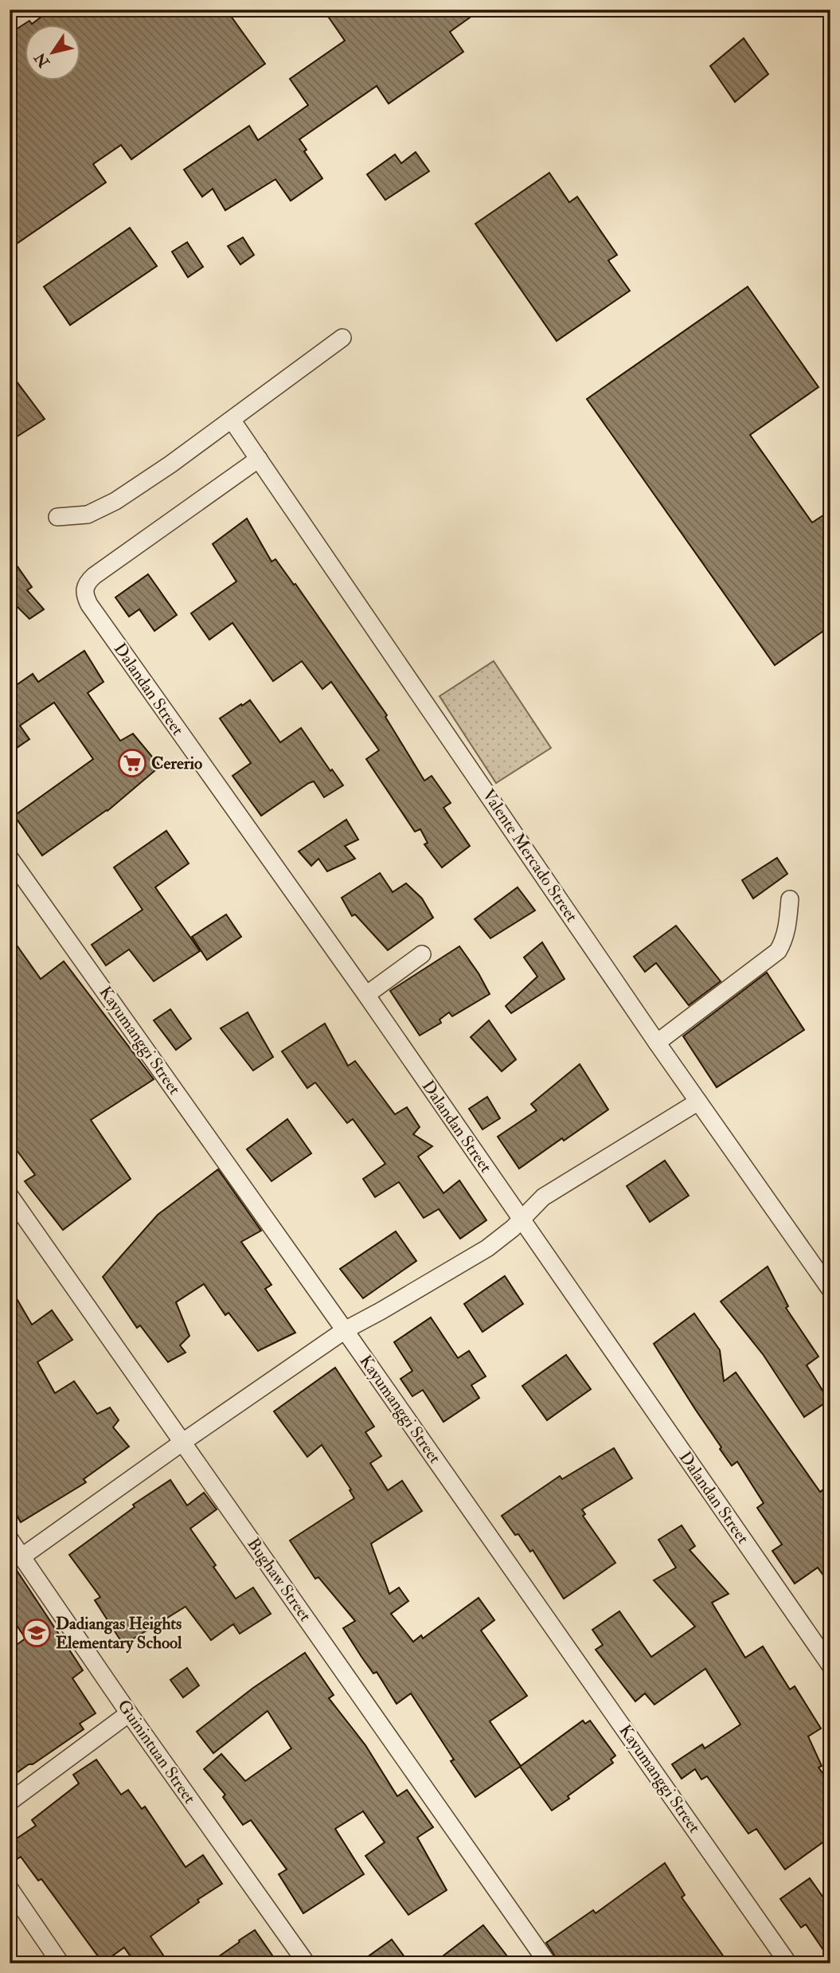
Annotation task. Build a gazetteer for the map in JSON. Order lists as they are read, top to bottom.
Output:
{
  "streets": {
    "street": [
      "Dalandan Street",
      "Valente Mercado Street",
      "Kayumanggi Street",
      "Bughaw Street",
      "Guinintuan Street"
    ]
  },
  "crossings": [
    ["Dalandan Street", "Valente Mercado Street"]
  ],
  "places": {
    "supermarket": ["Cererio"],
    "school or university": ["Dadiangas Heights Elementary School"]
  },
  "north": "bottom left"
}
